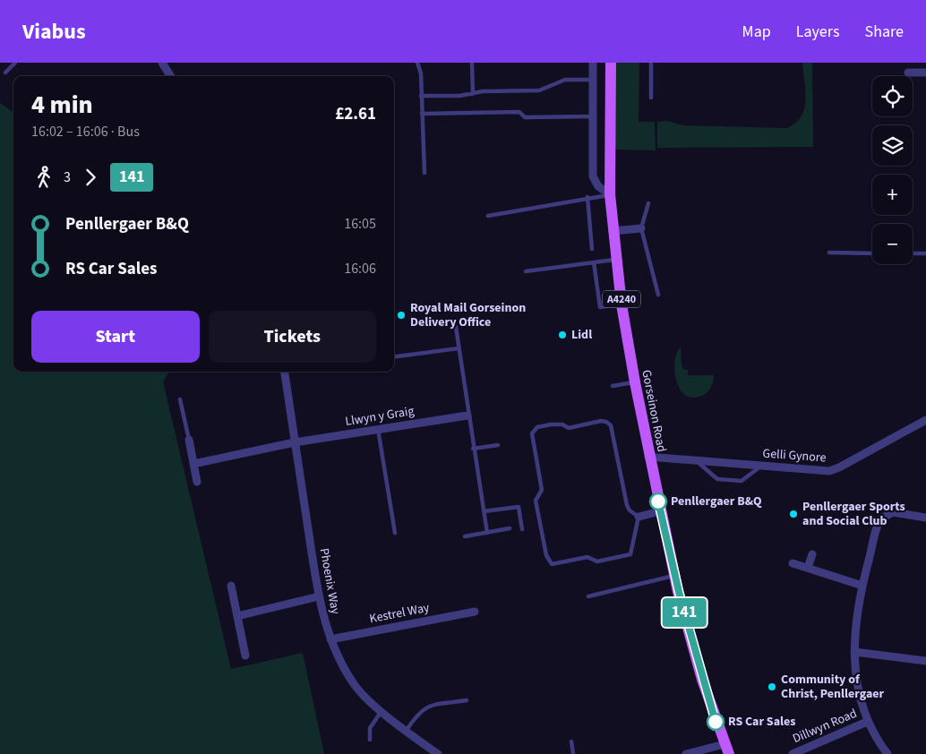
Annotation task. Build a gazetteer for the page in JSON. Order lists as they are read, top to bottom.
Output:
{
  "streets": {
    "main road": ["A4240", "Gorseinon Road"],
    "street": [
      "Llwyn y Graig",
      "Gelli Gynore",
      "Phoenix Way",
      "Kestrel Way",
      "Dillwyn Road"
    ]
  },
  "crossings": [
    ["Gorseinon Road", "Gelli Gynore"],
    ["Llwyn y Graig", "Phoenix Way"],
    ["Phoenix Way", "Kestrel Way"]
  ],
  "places": [
    "Royal Mail Gorseinon Delivery Office",
    "Lidl",
    "Penllergaer B&Q",
    "Penllergaer Sports and Social Club",
    "Community of Christ, Penllergaer",
    "RS Car Sales"
  ],
  "lines": ["bus line 141"],
  "page": {
    "header": "Viabus",
    "nav": ["Map", "Layers", "Share"],
    "on_map": "141",
    "map_buttons": ["+", "−"],
    "heading": ["4 min", "16:02 – 16:06 · Bus", "£2.61"],
    "legs": ["3", "141"],
    "list": [
      {
        "name": "Penllergaer B&Q",
        "value": "16:05"
      },
      {
        "name": "RS Car Sales",
        "value": "16:06"
      }
    ],
    "buttons": ["Start", "Tickets"]
  }
}
